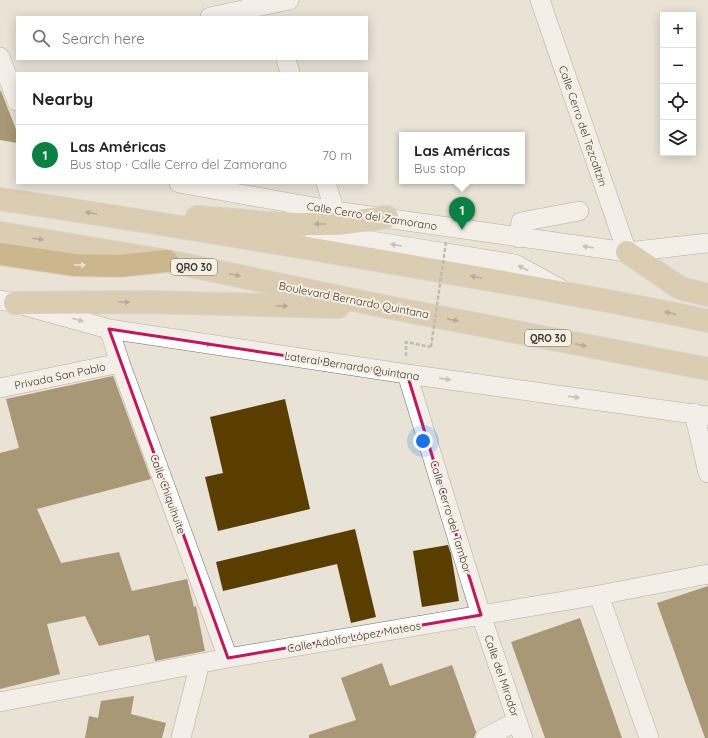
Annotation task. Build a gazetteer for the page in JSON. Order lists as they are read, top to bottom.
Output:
{
  "streets": {
    "main road": ["QRO 30", "Boulevard Bernardo Quintana"],
    "street": [
      "Calle Cerro del Tezcaltzin",
      "Calle Cerro del Zamorano",
      "Lateral Bernardo Quintana",
      "Privada San Pablo",
      "Calle Chiquihuite",
      "Calle Cerro del Tambor",
      "Calle Adolfo López Mateos",
      "Calle del Mirador"
    ]
  },
  "crossings": [
    ["Calle Cerro del Tezcaltzin", "Calle Cerro del Zamorano"],
    ["Lateral Bernardo Quintana", "Calle Chiquihuite"],
    ["Lateral Bernardo Quintana", "Calle Cerro del Tambor"],
    ["Privada San Pablo", "Calle Chiquihuite"],
    ["Calle Chiquihuite", "Calle Adolfo López Mateos"],
    ["Calle Cerro del Tambor", "Calle Adolfo López Mateos"],
    ["Calle Cerro del Tambor", "Calle del Mirador"],
    ["Calle Adolfo López Mateos", "Calle del Mirador"]
  ],
  "one_way": ["Lateral Bernardo Quintana"],
  "page": {
    "map_buttons": ["+", "−"],
    "search": "Search here",
    "heading": "Nearby",
    "list": [
      {
        "mark": "1",
        "name": "Las Américas",
        "note": "Bus stop · Calle Cerro del Zamorano",
        "value": "70 m"
      }
    ],
    "popup": ["Las Américas", "Bus stop"],
    "pins": "1"
  }
}
